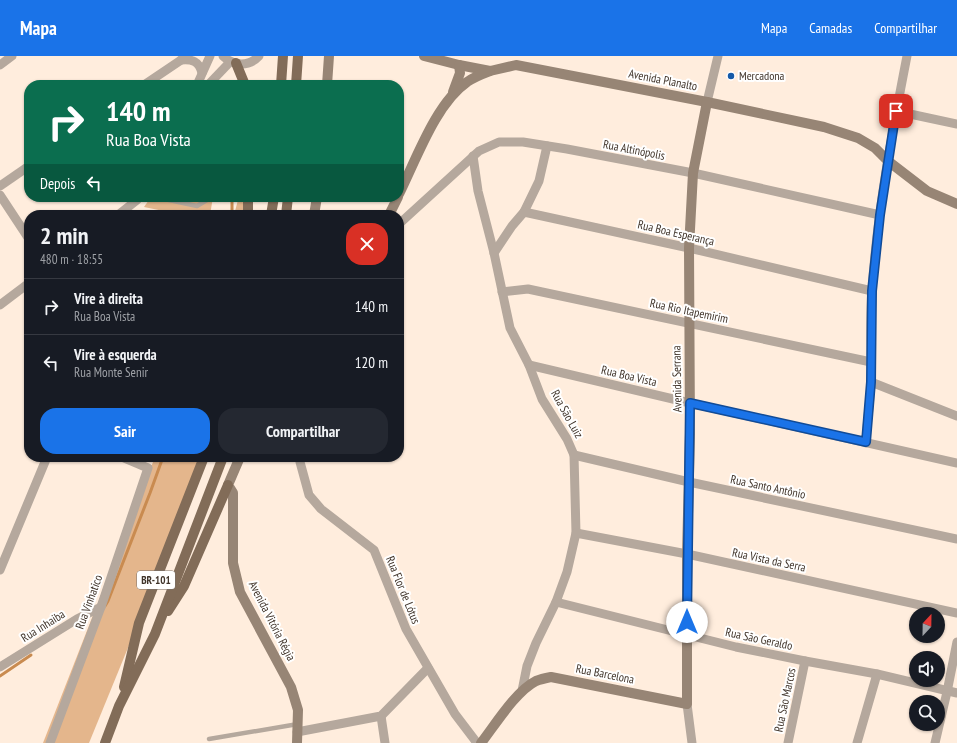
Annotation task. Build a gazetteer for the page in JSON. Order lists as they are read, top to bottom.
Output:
{
  "streets": {
    "main road": ["BR-101"],
    "street": [
      "Avenida Planalto",
      "Rua Altinópolis",
      "Rua Boa Esperança",
      "Rua Rio Itapemirim",
      "Rua Boa Vista",
      "Avenida Serrana",
      "Rua São Luiz",
      "Rua Santo Antônio",
      "Rua Vista da Serra",
      "Rua Flor de Lótus",
      "Rua Vinhatico",
      "Avenida Vitória Régia",
      "Rua Inhaiba",
      "Rua São Geraldo",
      "Rua Barcelona",
      "Rua São Marcos"
    ]
  },
  "crossings": [
    ["Avenida Planalto", "Avenida Serrana"],
    ["Rua Altinópolis", "Avenida Serrana"],
    ["Rua Altinópolis", "Rua São Luiz"],
    ["Rua Boa Esperança", "Avenida Serrana"],
    ["Rua Rio Itapemirim", "Avenida Serrana"],
    ["Rua Rio Itapemirim", "Rua São Luiz"],
    ["Rua Boa Vista", "Avenida Serrana"],
    ["Rua Boa Vista", "Rua São Luiz"],
    ["Avenida Serrana", "Rua Santo Antônio"],
    ["Avenida Serrana", "Rua Vista da Serra"],
    ["Avenida Serrana", "Rua São Geraldo"],
    ["Avenida Serrana", "Rua Barcelona"],
    ["Rua São Luiz", "Rua Santo Antônio"],
    ["Rua São Luiz", "Rua Vista da Serra"],
    ["Rua São Luiz", "Rua São Geraldo"],
    ["Rua São Luiz", "Rua Barcelona"],
    ["Rua Vinhatico", "Rua Inhaiba"],
    ["Rua São Geraldo", "Rua São Marcos"]
  ],
  "places": ["Mercadona"],
  "north": "top",
  "page": {
    "header": "Mapa",
    "nav": ["Mapa", "Camadas", "Compartilhar"],
    "turn": ["140 m", "Rua Boa Vista"],
    "then": "Depois",
    "heading": ["2 min", "480 m · 18:55"],
    "list": [
      {
        "name": "Vire à direita",
        "note": "Rua Boa Vista",
        "value": "140 m"
      },
      {
        "name": "Vire à esquerda",
        "note": "Rua Monte Senir",
        "value": "120 m"
      }
    ],
    "buttons": ["Sair", "Compartilhar"]
  }
}
